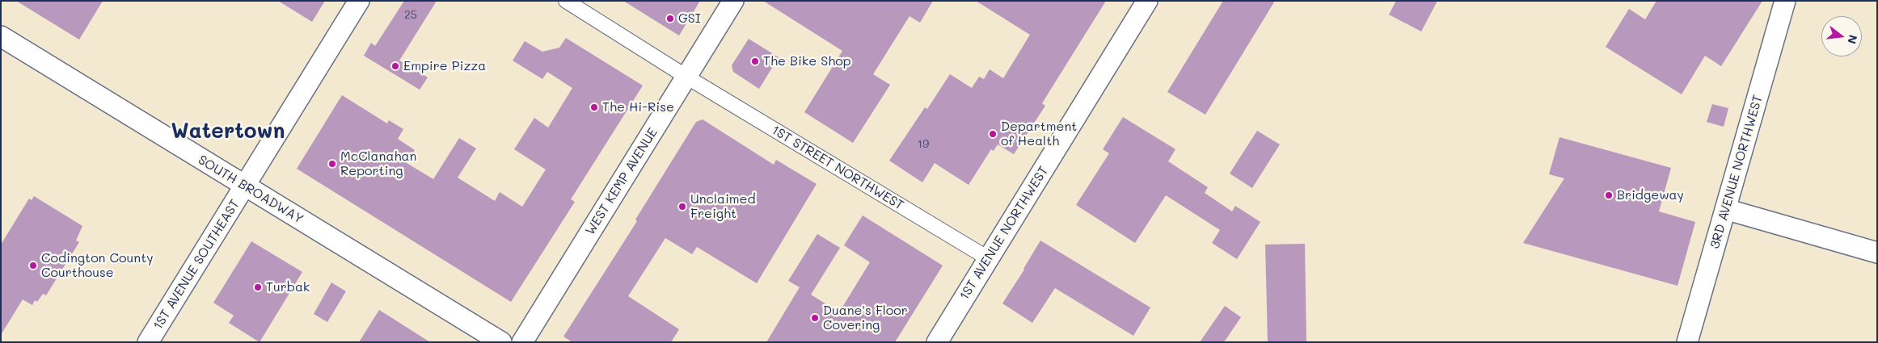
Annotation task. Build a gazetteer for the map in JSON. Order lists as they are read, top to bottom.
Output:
{
  "streets": {
    "street": [
      "1ST STREET NORTHWEST",
      "3RD AVENUE NORTHWEST",
      "WEST KEMP AVENUE",
      "SOUTH BROADWAY",
      "1ST AVENUE NORTHWEST",
      "1ST AVENUE SOUTHEAST"
    ]
  },
  "crossings": [
    ["1ST STREET NORTHWEST", "WEST KEMP AVENUE"],
    ["1ST STREET NORTHWEST", "1ST AVENUE NORTHWEST"],
    ["SOUTH BROADWAY", "1ST AVENUE SOUTHEAST"]
  ],
  "districts": ["Watertown"],
  "places": [
    "GSI",
    "The Bike Shop",
    "Empire Pizza",
    "The Hi-Rise",
    "Department of Health",
    "McClanahan Reporting",
    "Bridgeway",
    "Unclaimed Freight",
    "Codington County Courthouse",
    "Turbak",
    "Duane's Floor Covering"
  ],
  "house_numbers": ["25", "19"],
  "north": "right"
}
